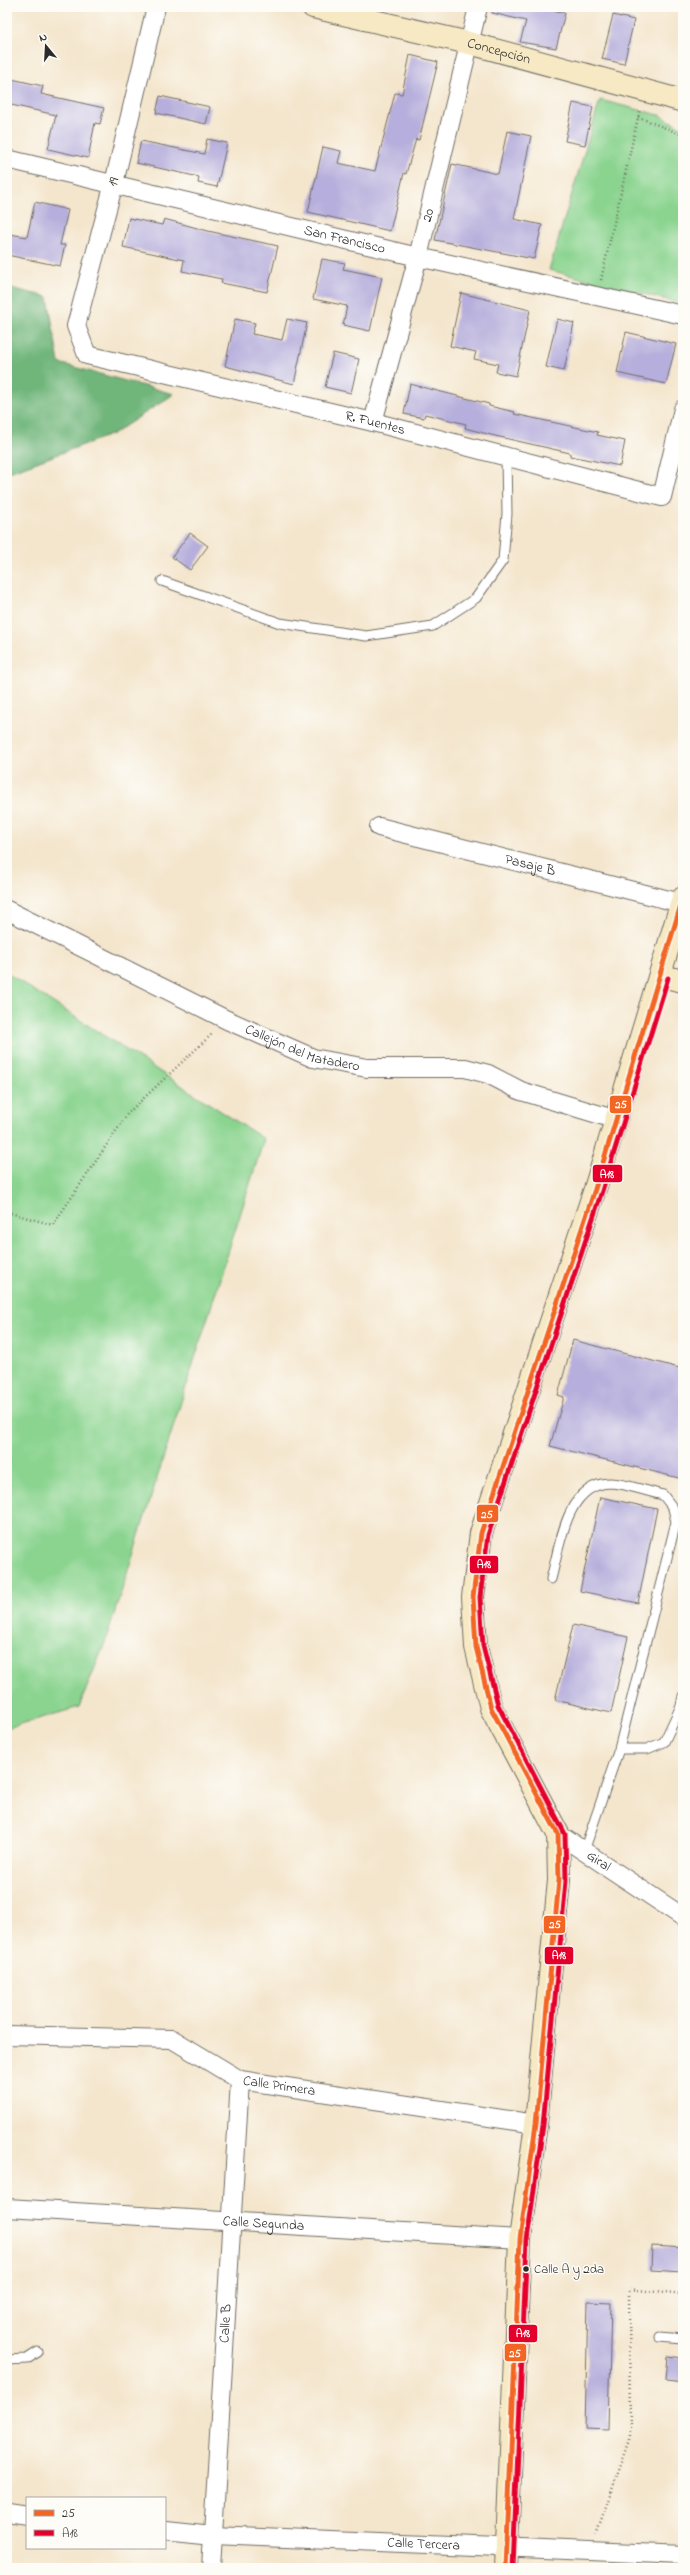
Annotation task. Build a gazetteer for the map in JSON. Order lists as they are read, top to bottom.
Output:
{
  "streets": {
    "street": [
      "Concepción",
      "19",
      "20",
      "San Francisco",
      "R. Fuentes",
      "Pasaje B",
      "Callejón del Matadero",
      "Giral",
      "Calle Primera",
      "Calle Segunda",
      "Calle B",
      "Calle Tercera"
    ]
  },
  "crossings": [
    ["Concepción", "20"],
    ["19", "San Francisco"],
    ["19", "R. Fuentes"],
    ["20", "San Francisco"],
    ["20", "R. Fuentes"],
    ["Pasaje B", "Giral"],
    ["Callejón del Matadero", "Giral"],
    ["Calle Primera", "Calle B"],
    ["Calle Segunda", "Calle B"],
    ["Calle B", "Calle Tercera"]
  ],
  "places": ["Calle A y 2da"],
  "lines": ["transit line 25", "transit line A18"],
  "legend": ["25", "A18"],
  "north": "top"
}
